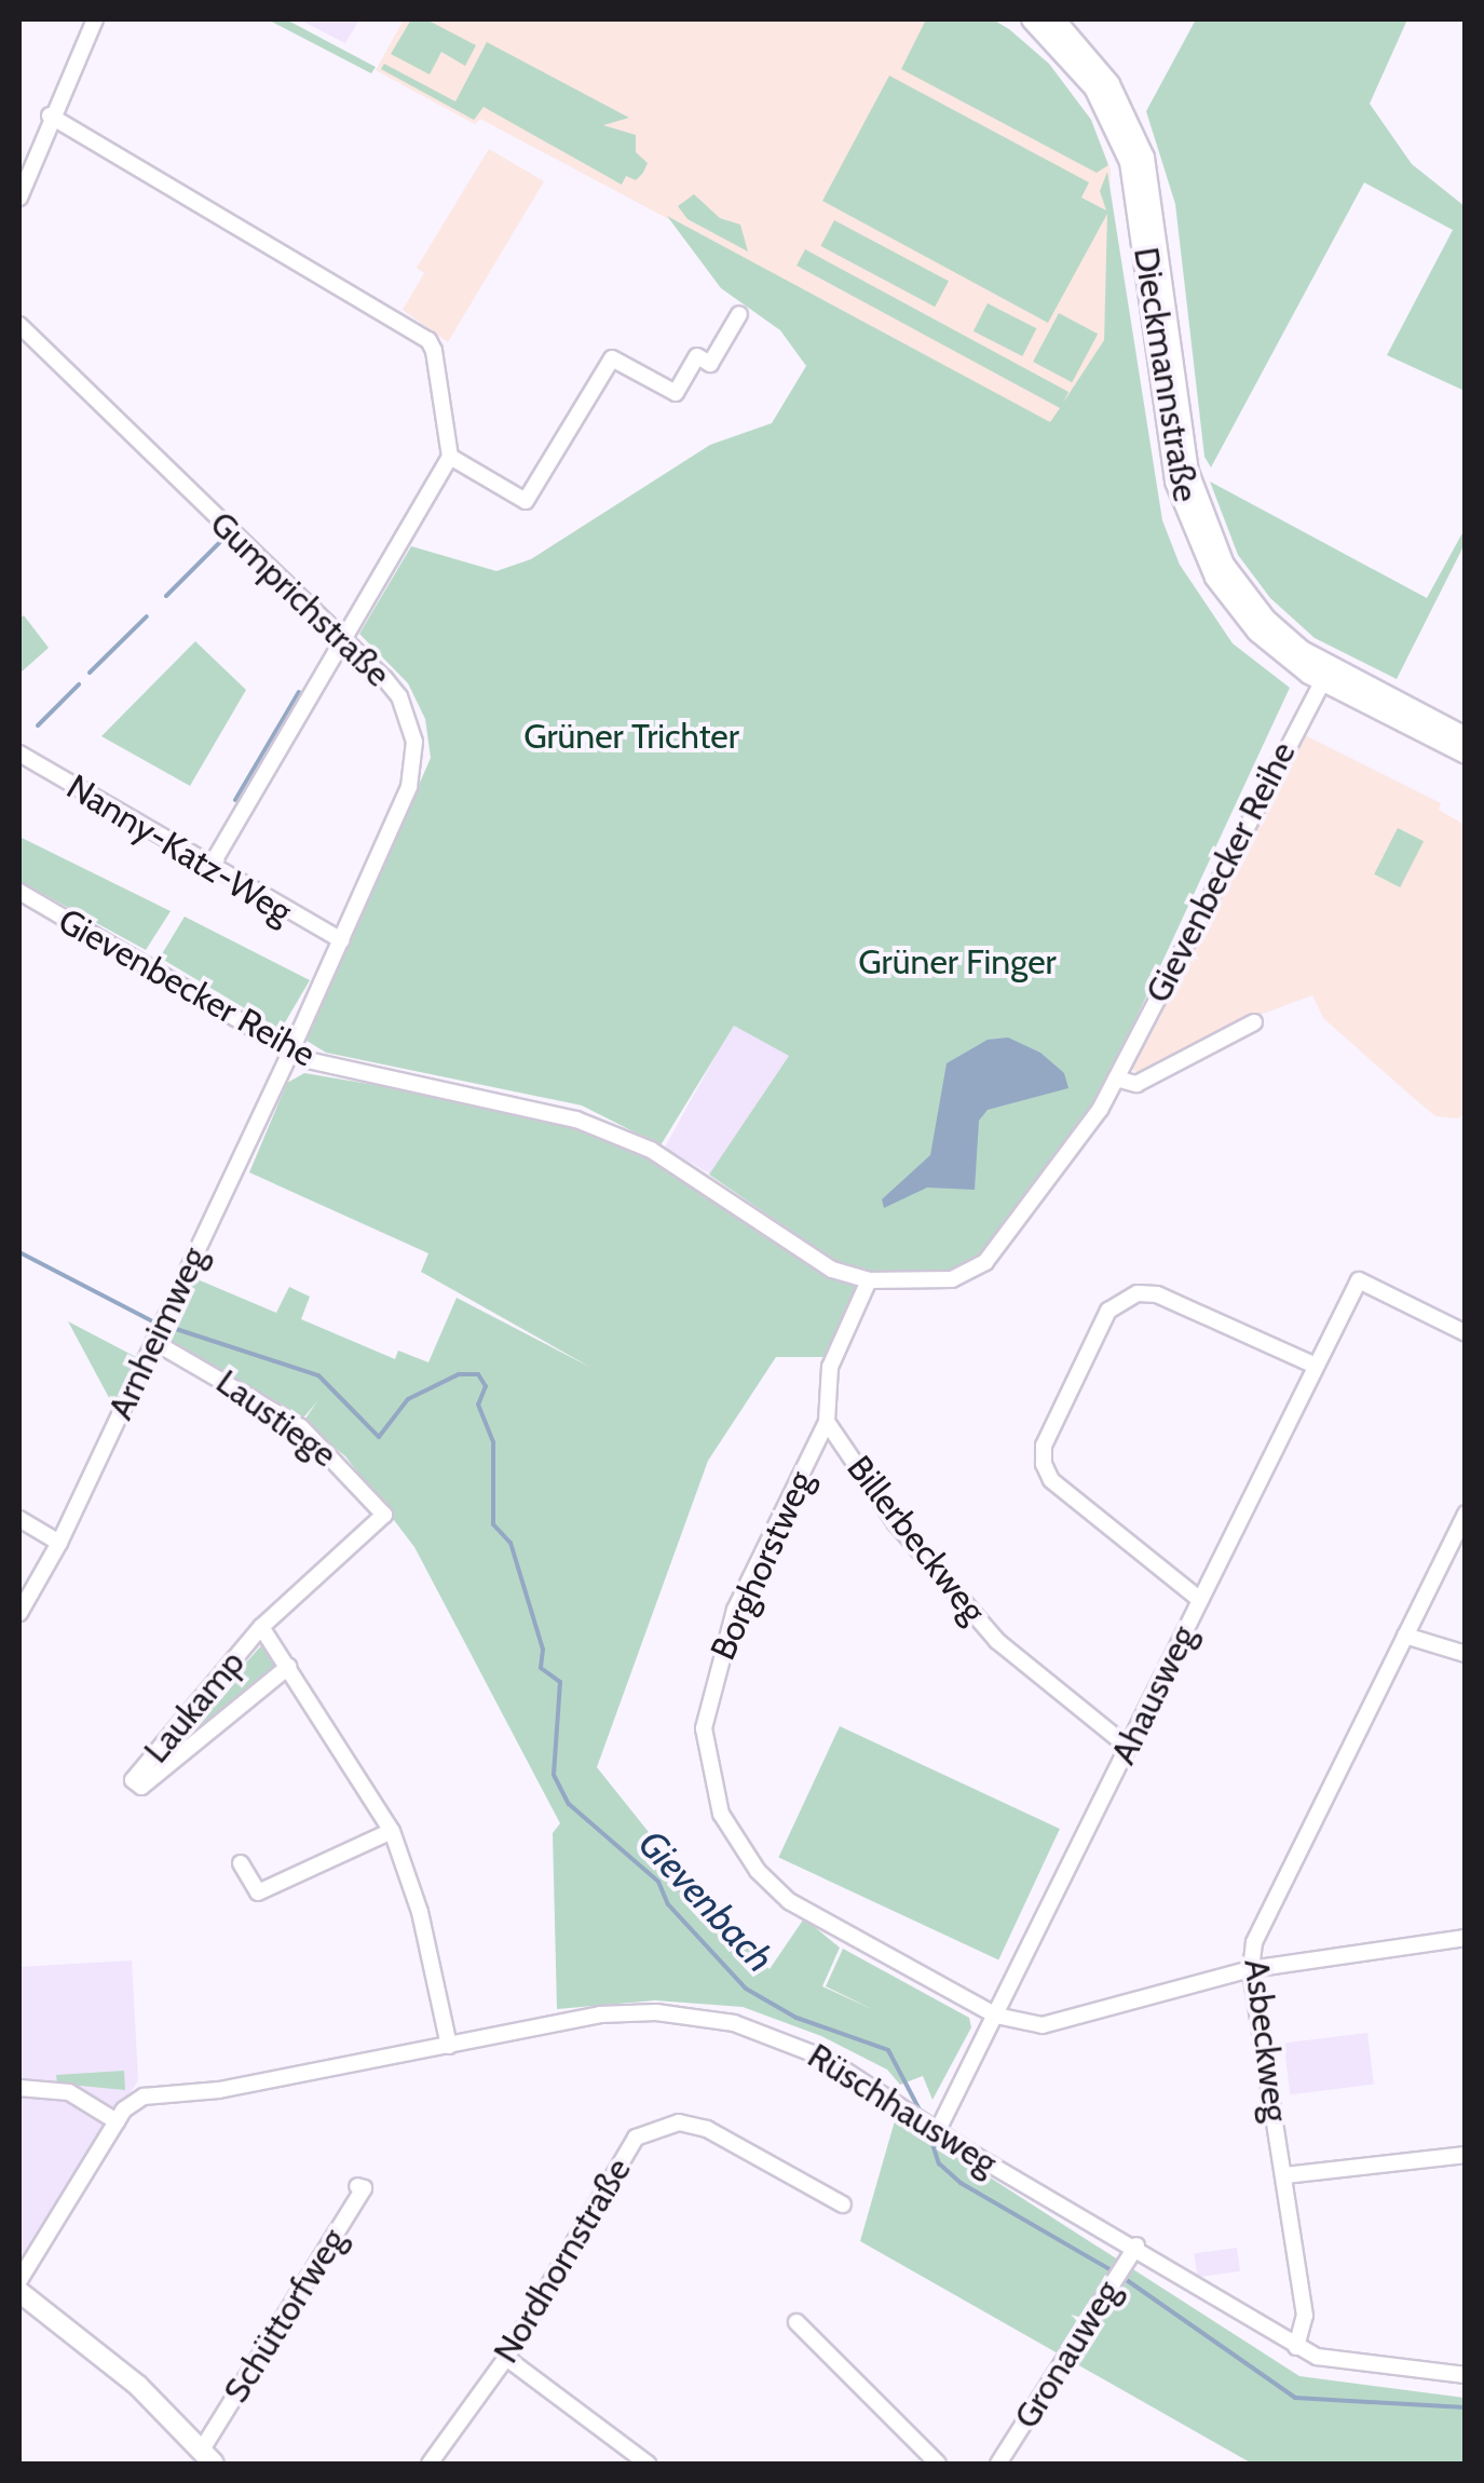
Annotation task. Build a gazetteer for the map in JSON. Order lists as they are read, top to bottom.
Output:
{
  "streets": {
    "street": [
      "Dieckmannstraße",
      "Gumprichstraße",
      "Nanny-Katz-Weg",
      "Gievenbecker Reihe",
      "Arnheimweg",
      "Laustiege",
      "Billerbeckweg",
      "Borghorstweg",
      "Ahausweg",
      "Laukamp",
      "Asbeckweg",
      "Rüschhausweg",
      "Nordhornstraße",
      "Schüttorfweg",
      "Gronauweg"
    ]
  },
  "crossings": [
    ["Dieckmannstraße", "Gievenbecker Reihe"],
    ["Gumprichstraße", "Nanny-Katz-Weg"],
    ["Gumprichstraße", "Gievenbecker Reihe"],
    ["Gumprichstraße", "Arnheimweg"],
    ["Gievenbecker Reihe", "Arnheimweg"],
    ["Gievenbecker Reihe", "Billerbeckweg"],
    ["Arnheimweg", "Laustiege"],
    ["Laustiege", "Laukamp"],
    ["Billerbeckweg", "Borghorstweg"],
    ["Billerbeckweg", "Ahausweg"],
    ["Borghorstweg", "Ahausweg"],
    ["Borghorstweg", "Asbeckweg"],
    ["Ahausweg", "Rüschhausweg"],
    ["Laukamp", "Rüschhausweg"],
    ["Asbeckweg", "Rüschhausweg"],
    ["Rüschhausweg", "Gronauweg"]
  ],
  "water": ["Gievenbach"],
  "parks": ["Grüner Trichter", "Grüner Finger"]
}
